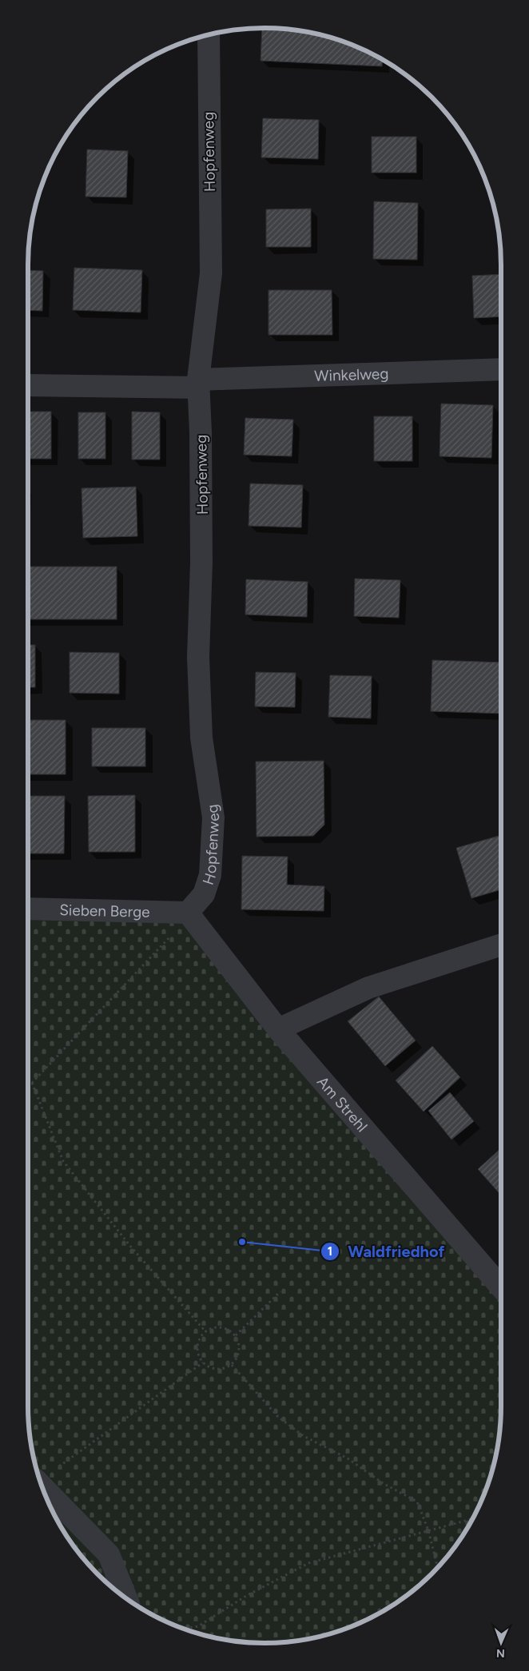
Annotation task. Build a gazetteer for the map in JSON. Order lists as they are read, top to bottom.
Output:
{
  "streets": {
    "street": [
      "Hopfenweg",
      "Winkelweg",
      "Sieben Berge",
      "Am Strehl"
    ]
  },
  "crossings": [
    ["Hopfenweg", "Winkelweg"],
    ["Hopfenweg", "Sieben Berge"],
    ["Hopfenweg", "Am Strehl"],
    ["Sieben Berge", "Am Strehl"]
  ],
  "places": ["Waldfriedhof"],
  "north": "bottom"
}
